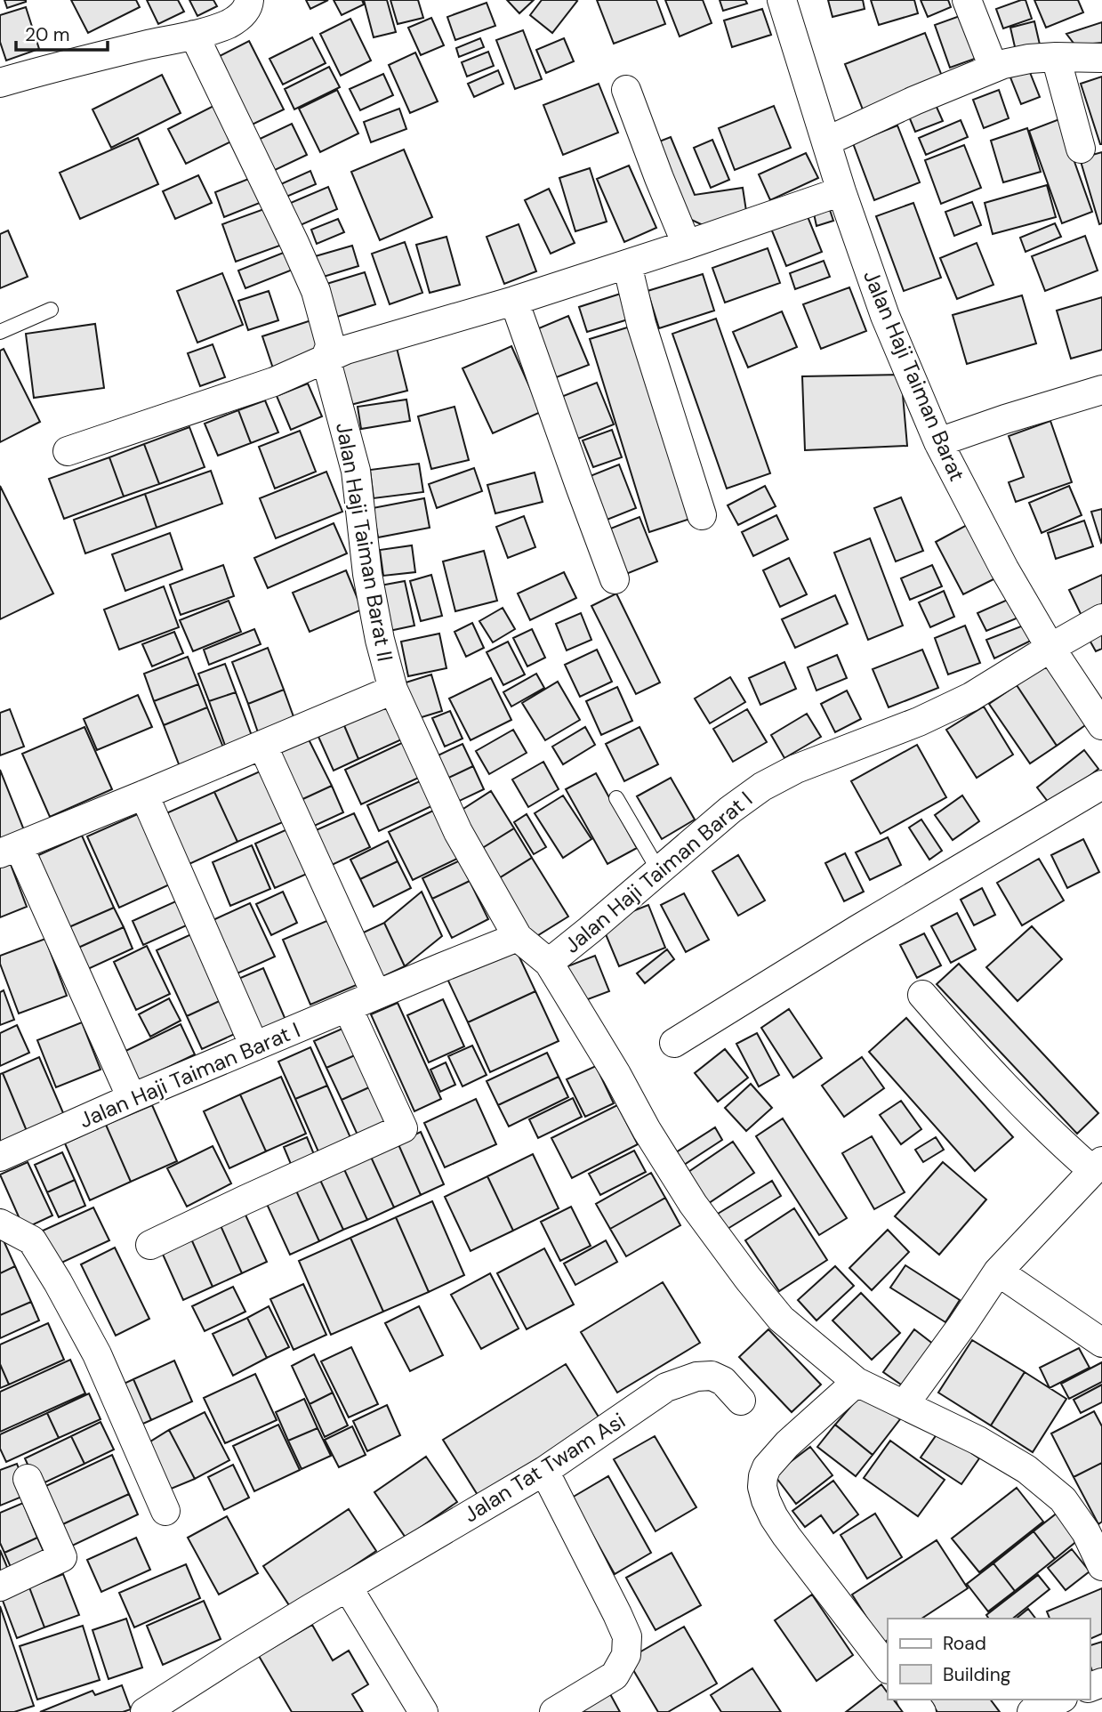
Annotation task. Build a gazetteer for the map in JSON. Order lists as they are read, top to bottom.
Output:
{
  "streets": {
    "street": [
      "Jalan Haji Taiman Barat",
      "Jalan Haji Taiman Barat II",
      "Jalan Haji Taiman Barat I",
      "Jalan Tat Twam Asi"
    ]
  },
  "crossings": [
    ["Jalan Haji Taiman Barat", "Jalan Haji Taiman Barat I"],
    ["Jalan Haji Taiman Barat II", "Jalan Haji Taiman Barat I"]
  ],
  "legend": ["Road", "Building"],
  "scale_bar": "20 m"
}
